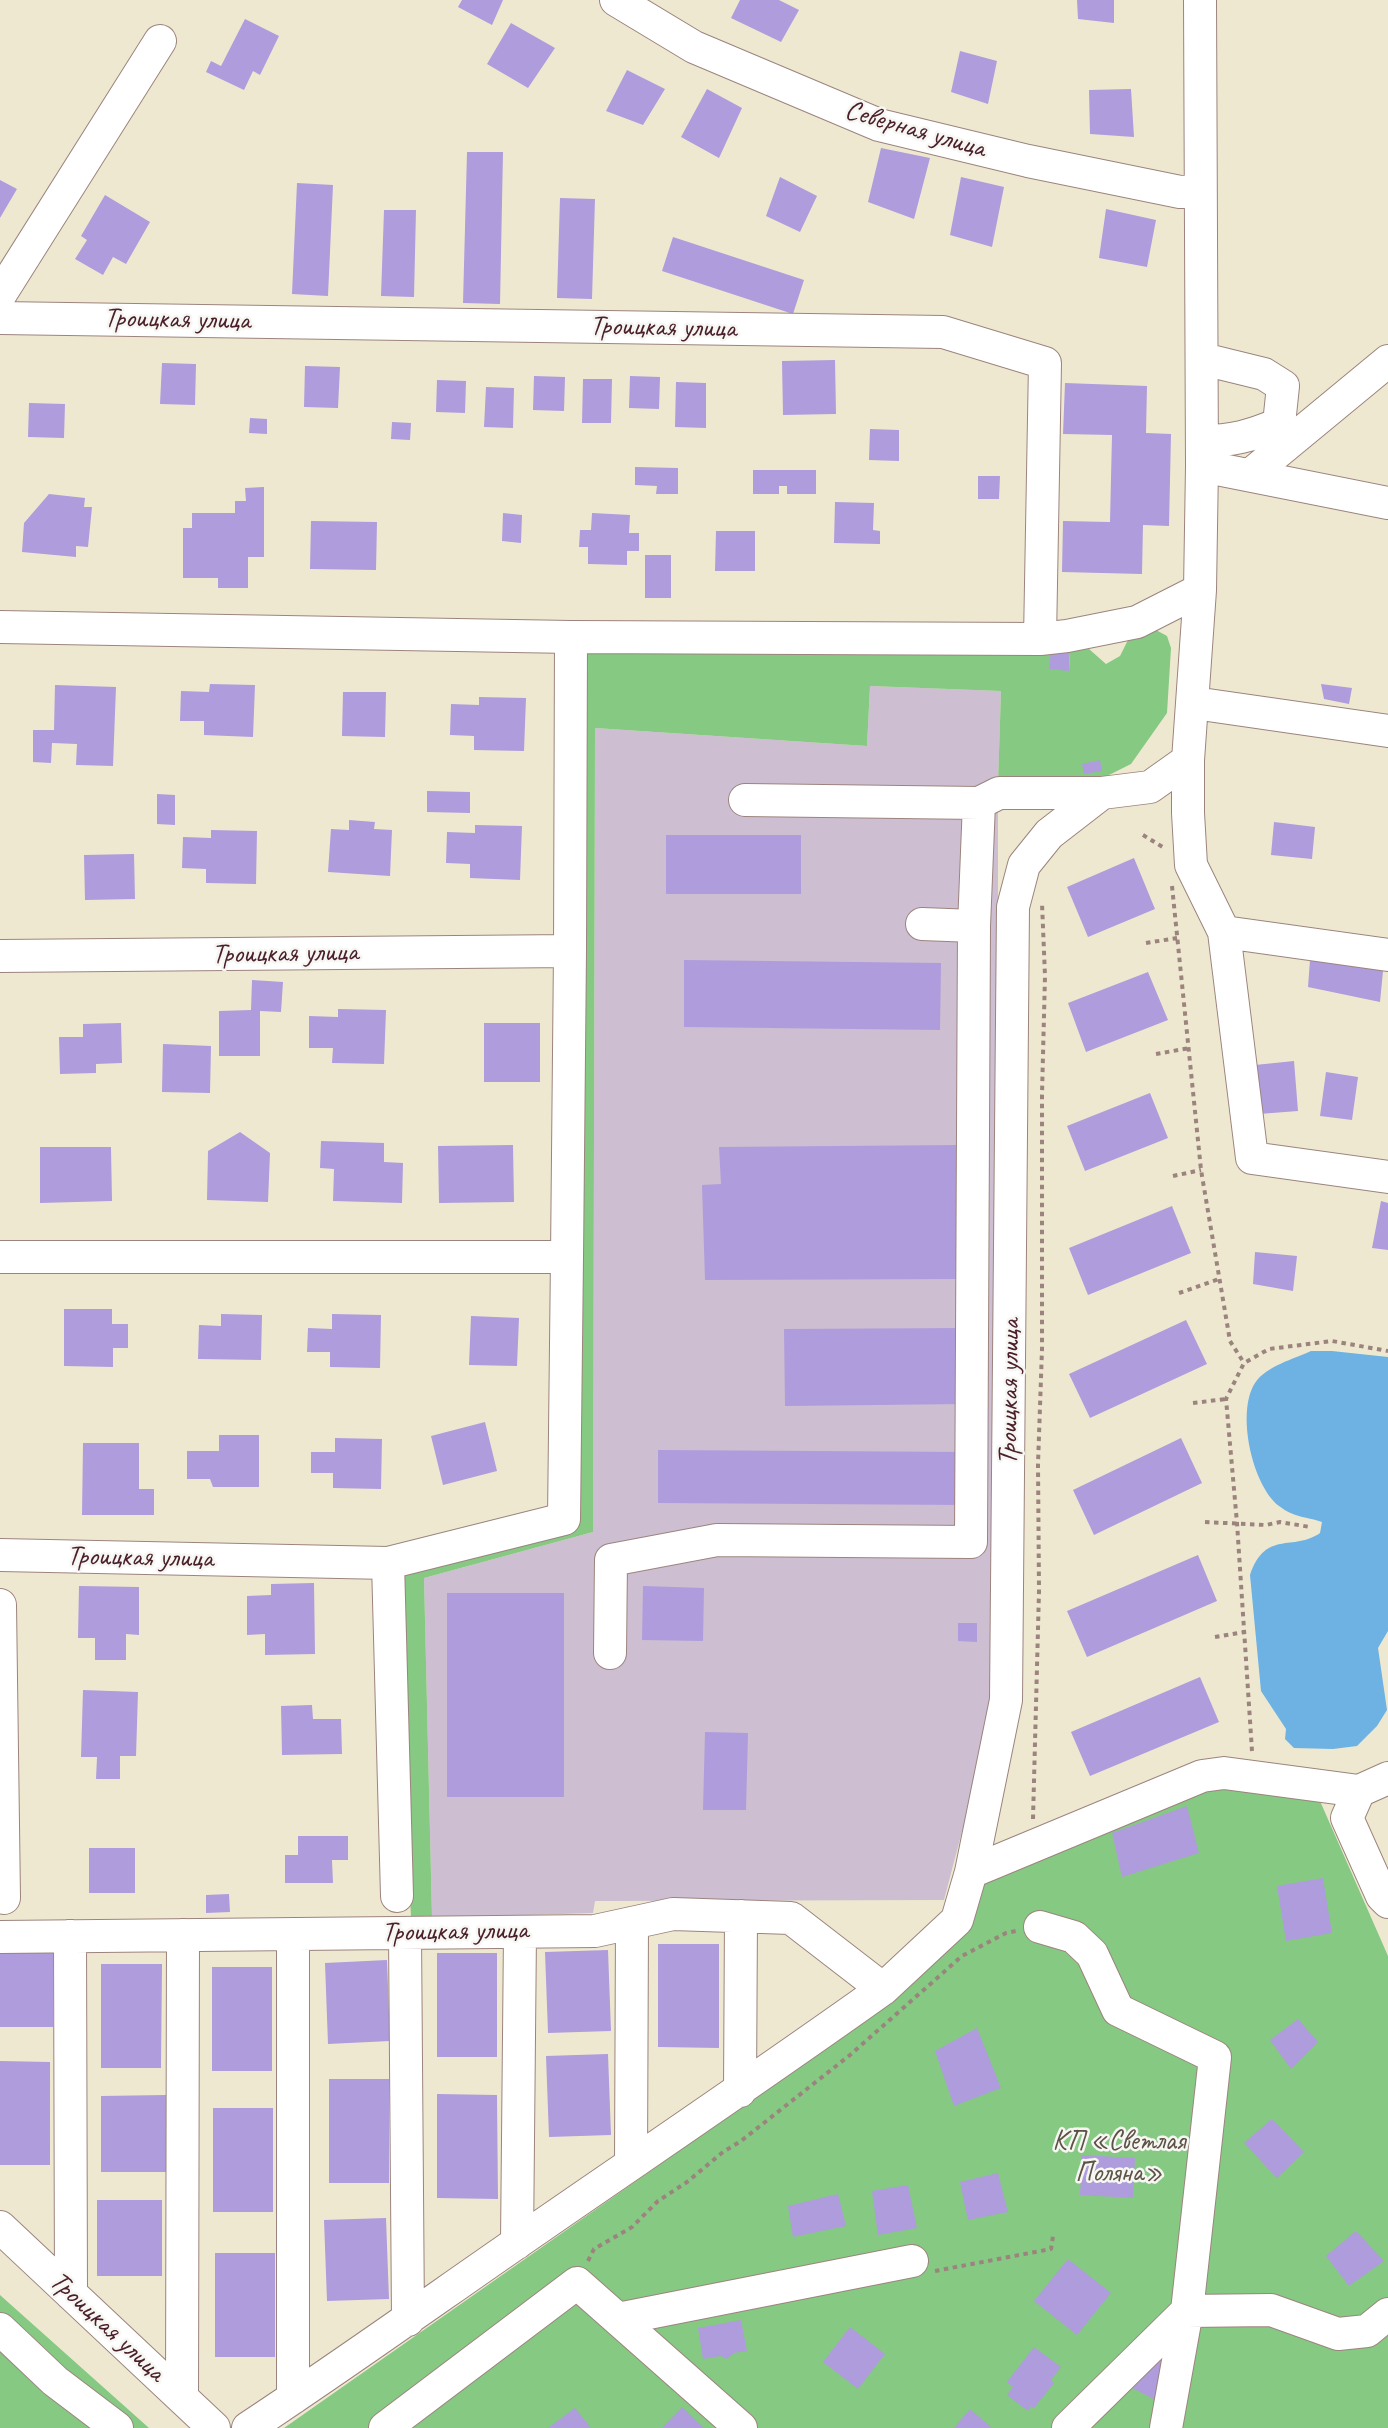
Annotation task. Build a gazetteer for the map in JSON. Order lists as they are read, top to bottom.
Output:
{
  "streets": {
    "street": ["Северная улица", "Троицкая улица"]
  },
  "parks": ["КП «Светлая Поляна»"]
}
